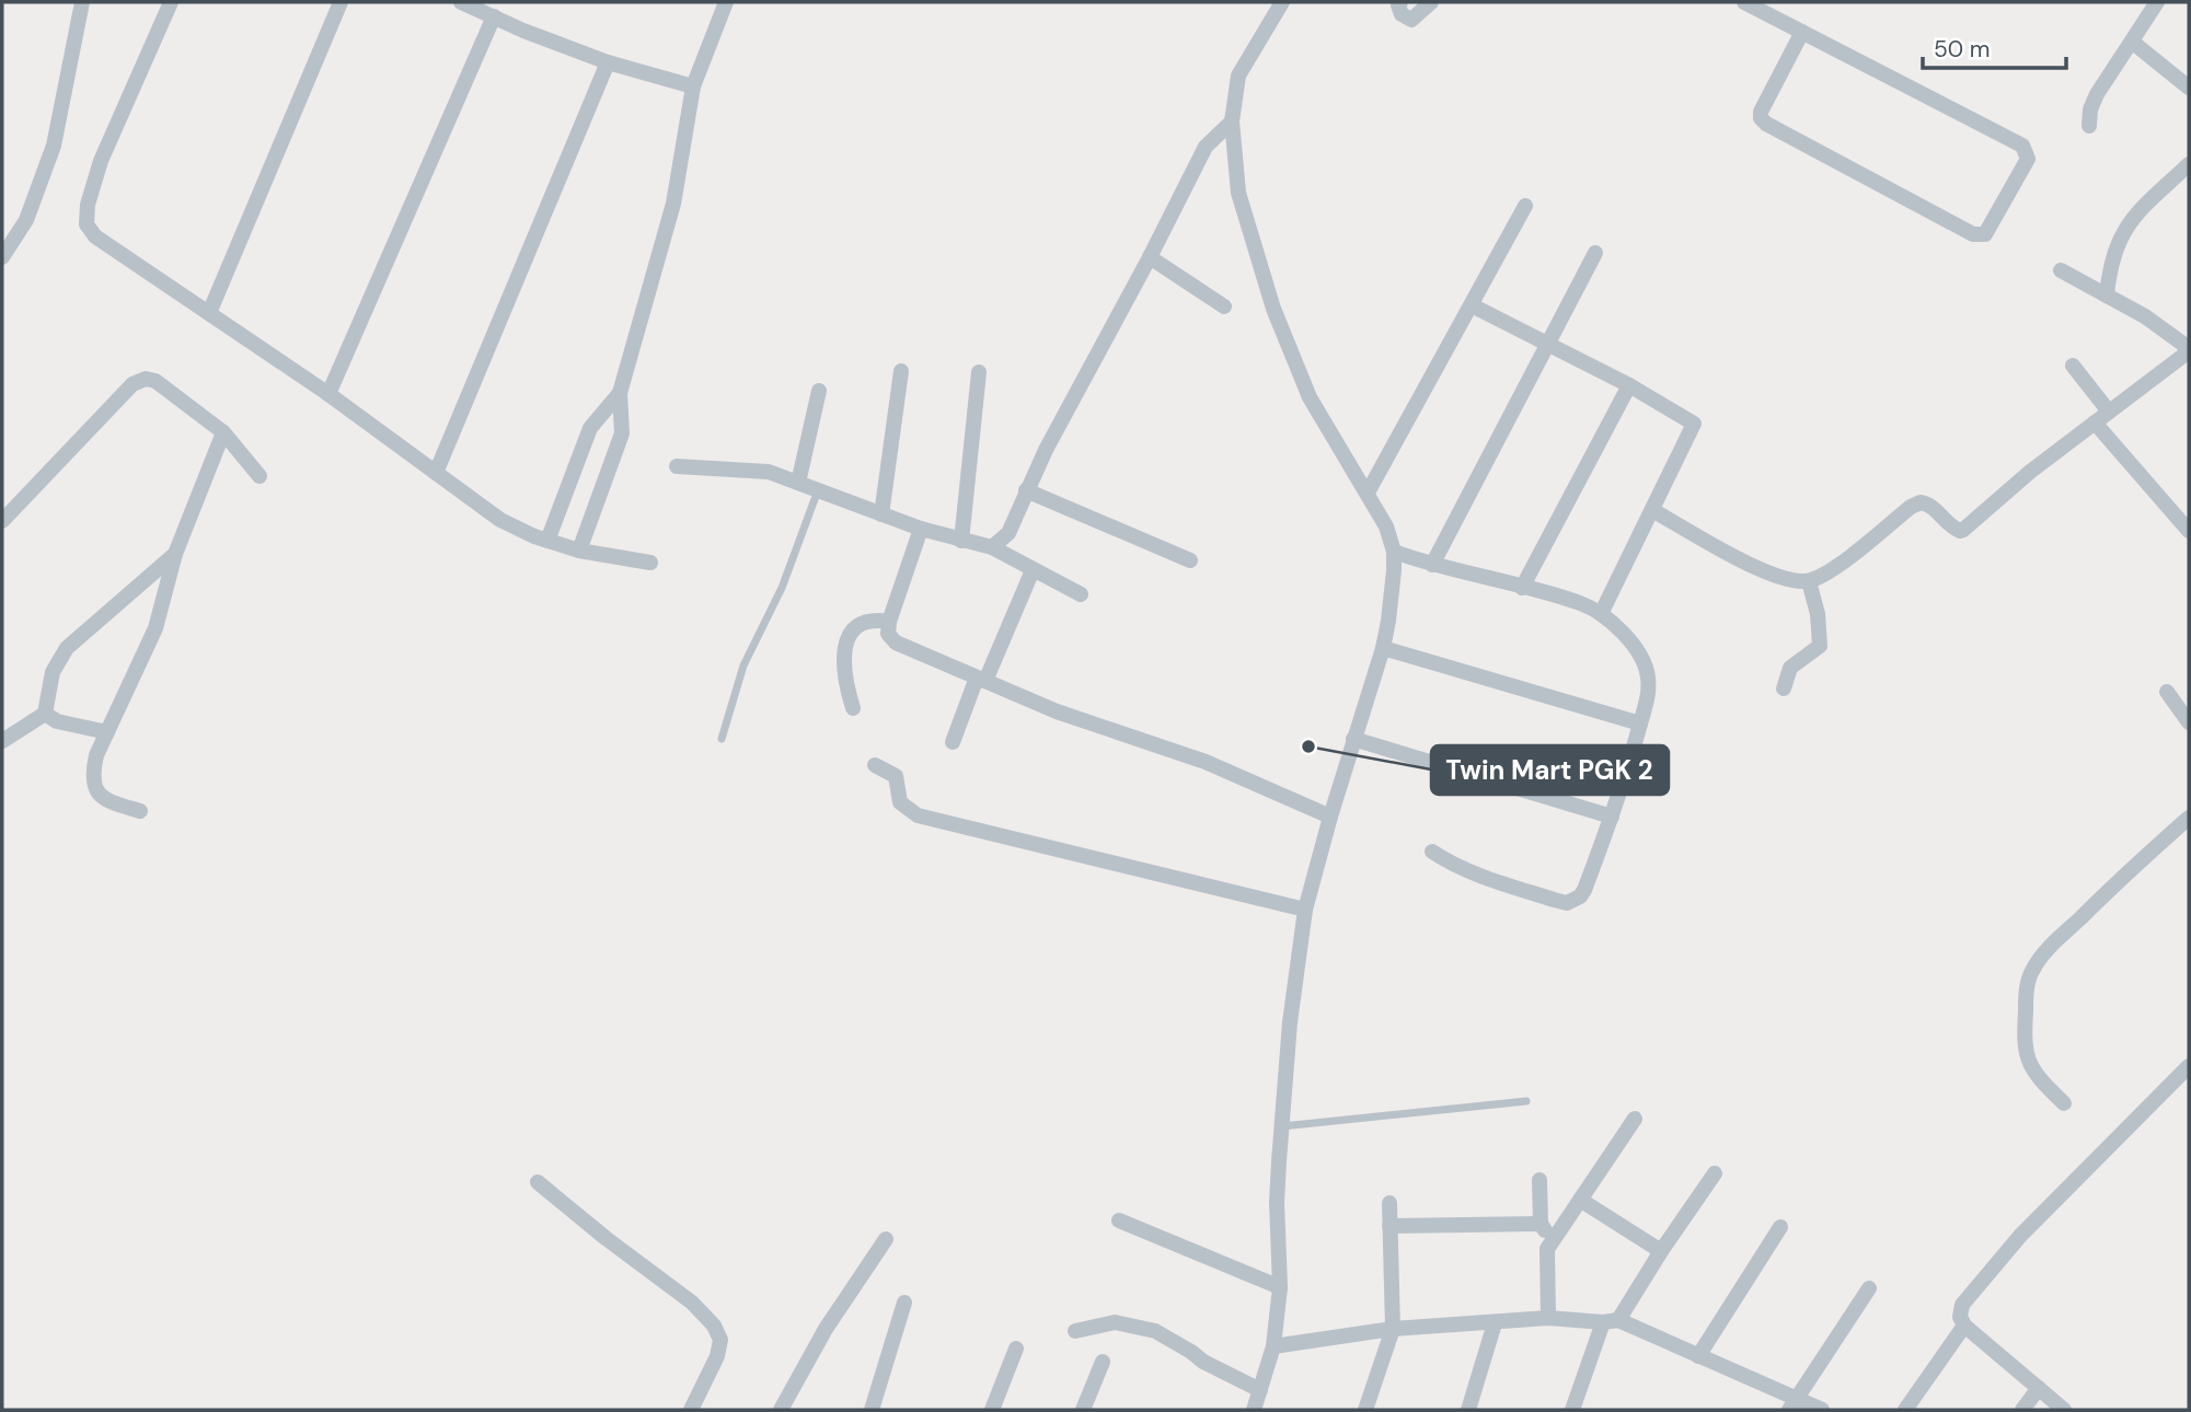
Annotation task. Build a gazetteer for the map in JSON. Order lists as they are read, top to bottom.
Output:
{
  "places": ["Twin Mart PGK 2"],
  "scale_bar": "50 m"
}
